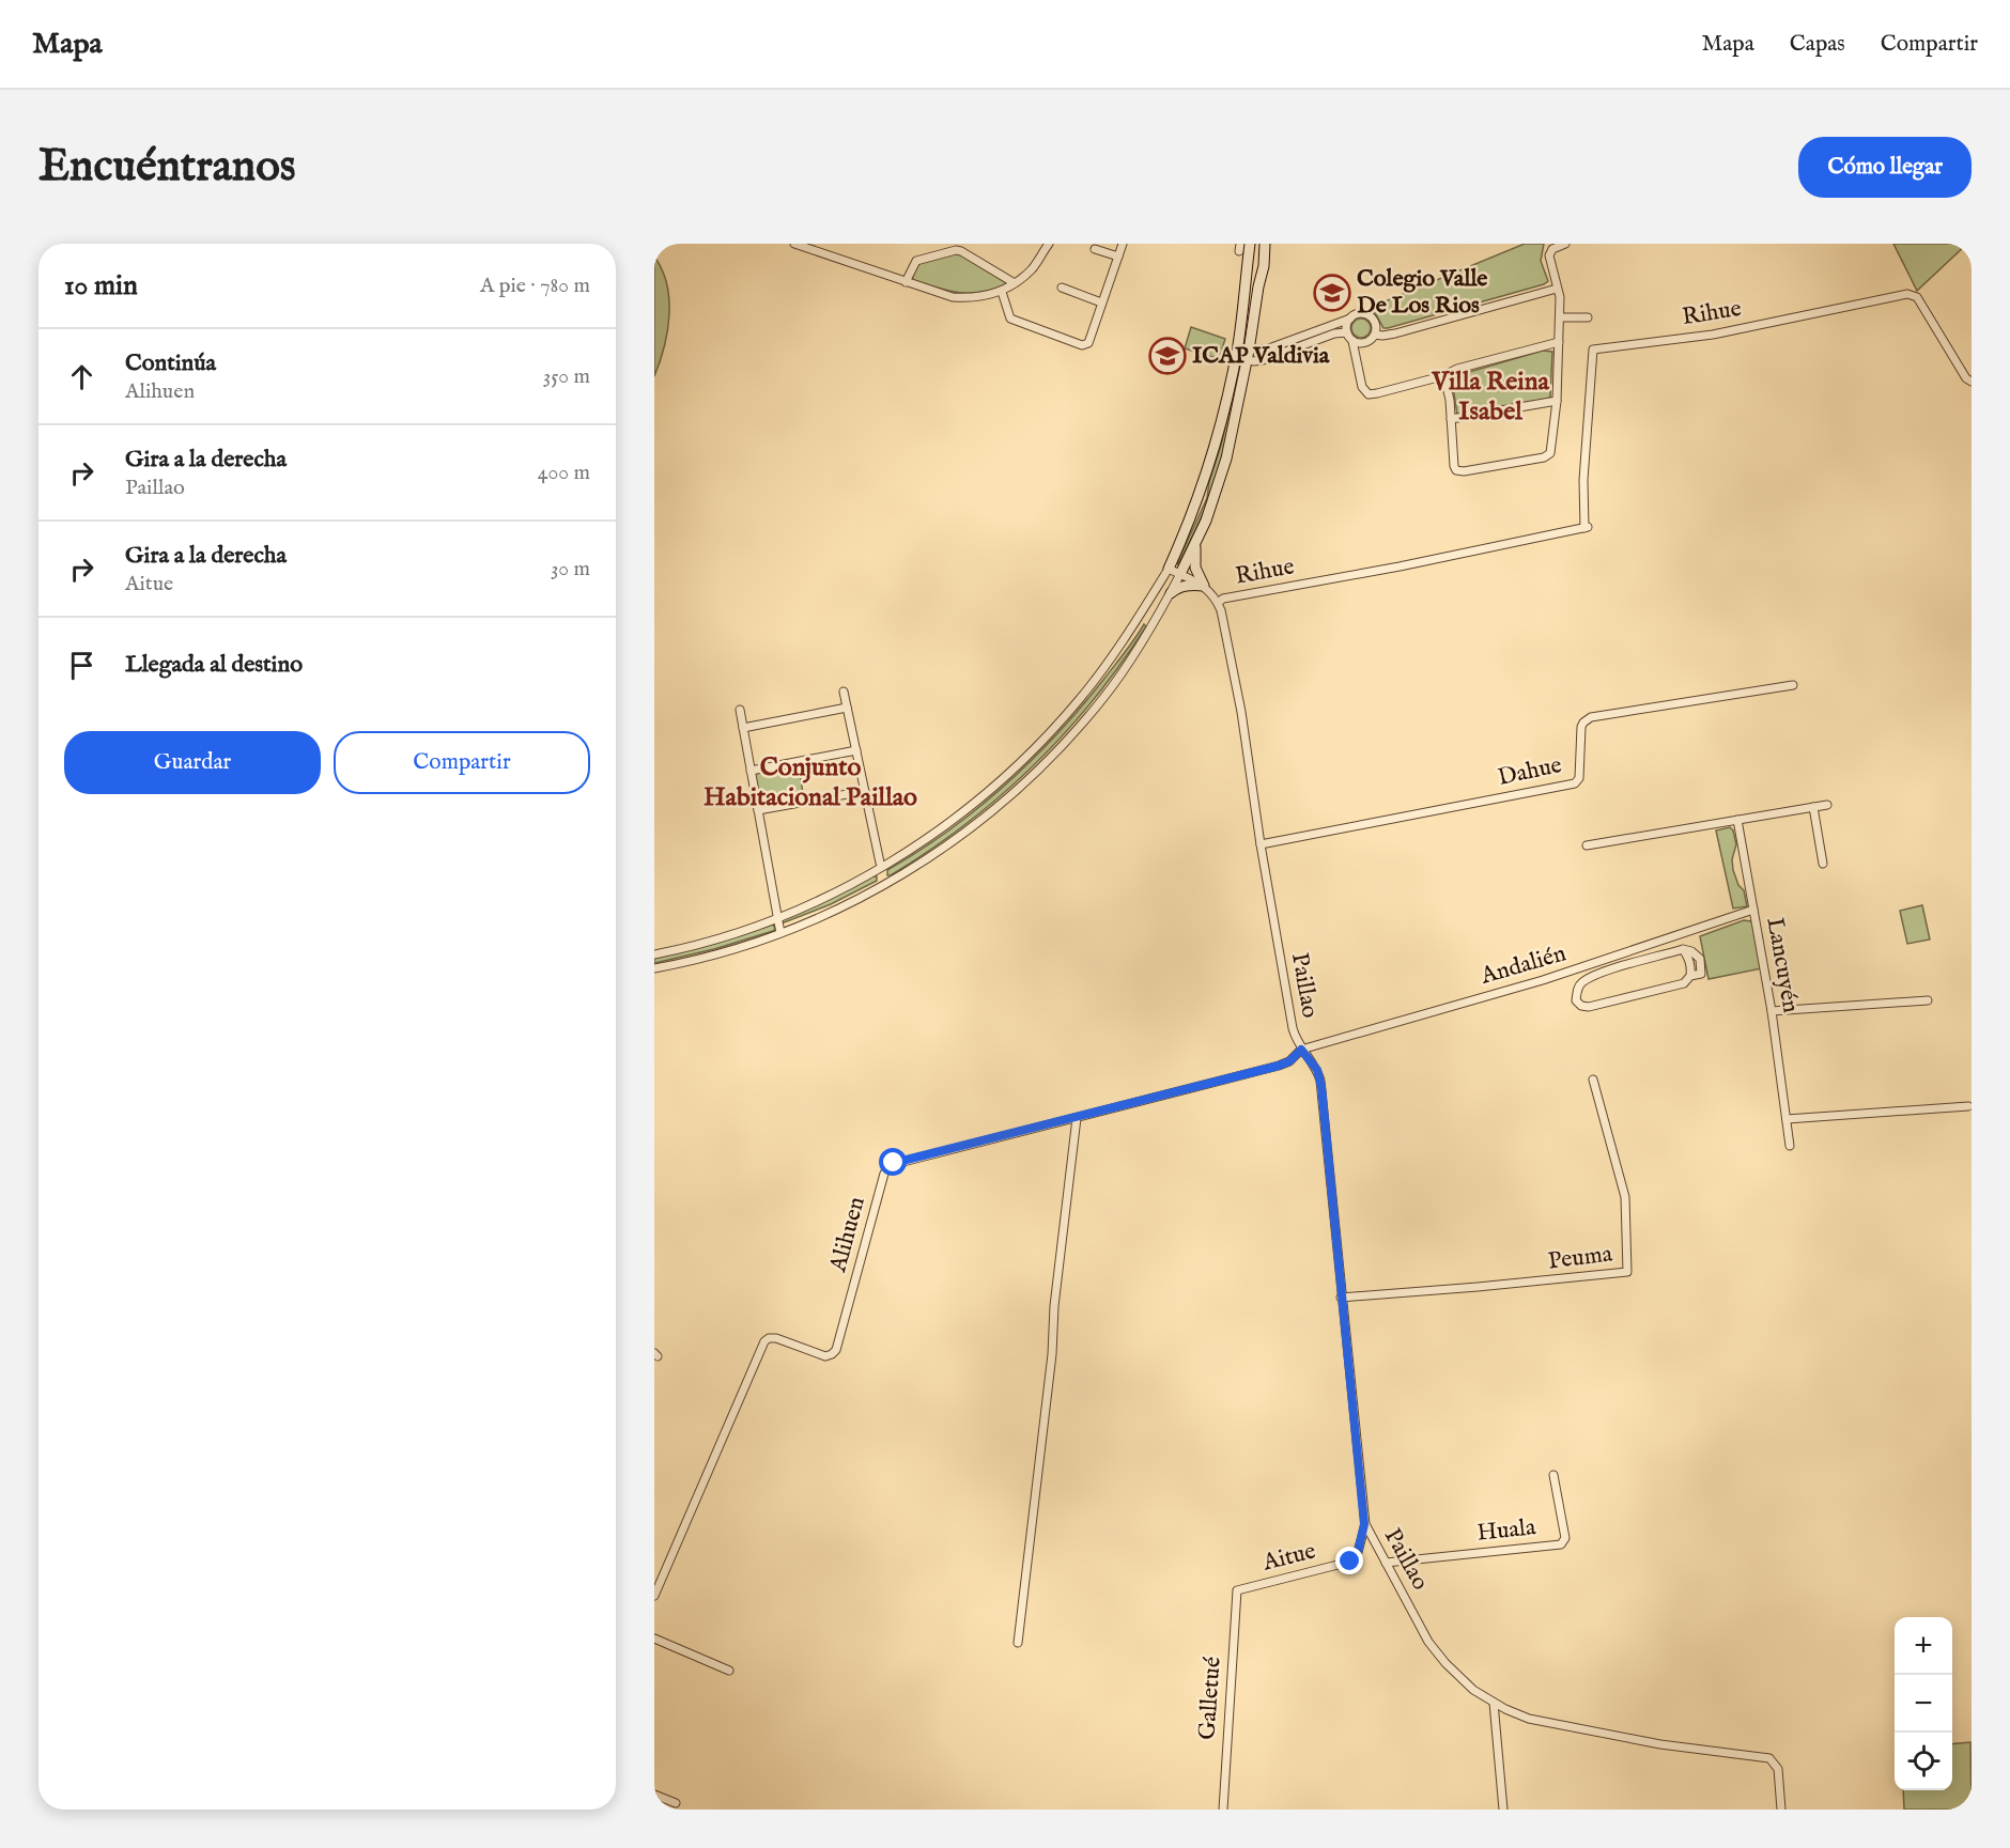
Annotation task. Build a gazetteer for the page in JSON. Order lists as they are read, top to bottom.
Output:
{
  "streets": {
    "street": [
      "Rihue",
      "Dahue",
      "Andalién",
      "Lancuyén",
      "Paillao",
      "Alihuen",
      "Peuma",
      "Huala",
      "Aitue",
      "Galletué"
    ]
  },
  "crossings": [
    ["Rihue", "Paillao"],
    ["Dahue", "Paillao"],
    ["Andalién", "Lancuyén"],
    ["Andalién", "Paillao"],
    ["Andalién", "Alihuen"],
    ["Paillao", "Alihuen"],
    ["Paillao", "Peuma"],
    ["Paillao", "Huala"],
    ["Paillao", "Aitue"],
    ["Aitue", "Galletué"]
  ],
  "districts": ["Villa Reina Isabel", "Conjunto Habitacional Paillao"],
  "places": {
    "school or university": ["Colegio Valle De Los Rios", "ICAP Valdivia"]
  },
  "page": {
    "header": "Mapa",
    "nav": ["Mapa", "Capas", "Compartir"],
    "buttons": [
      "Cómo llegar",
      ["Guardar", "Compartir"]
    ],
    "title": "Encuéntranos",
    "heading": ["10 min", "A pie · 780 m"],
    "list": [
      ["Continúa", "Alihuen", "350 m"],
      ["Gira a la derecha", "Paillao", "400 m"],
      ["Gira a la derecha", "Aitue", "30 m"],
      "Llegada al destino"
    ],
    "map_buttons": ["+", "−"]
  }
}
